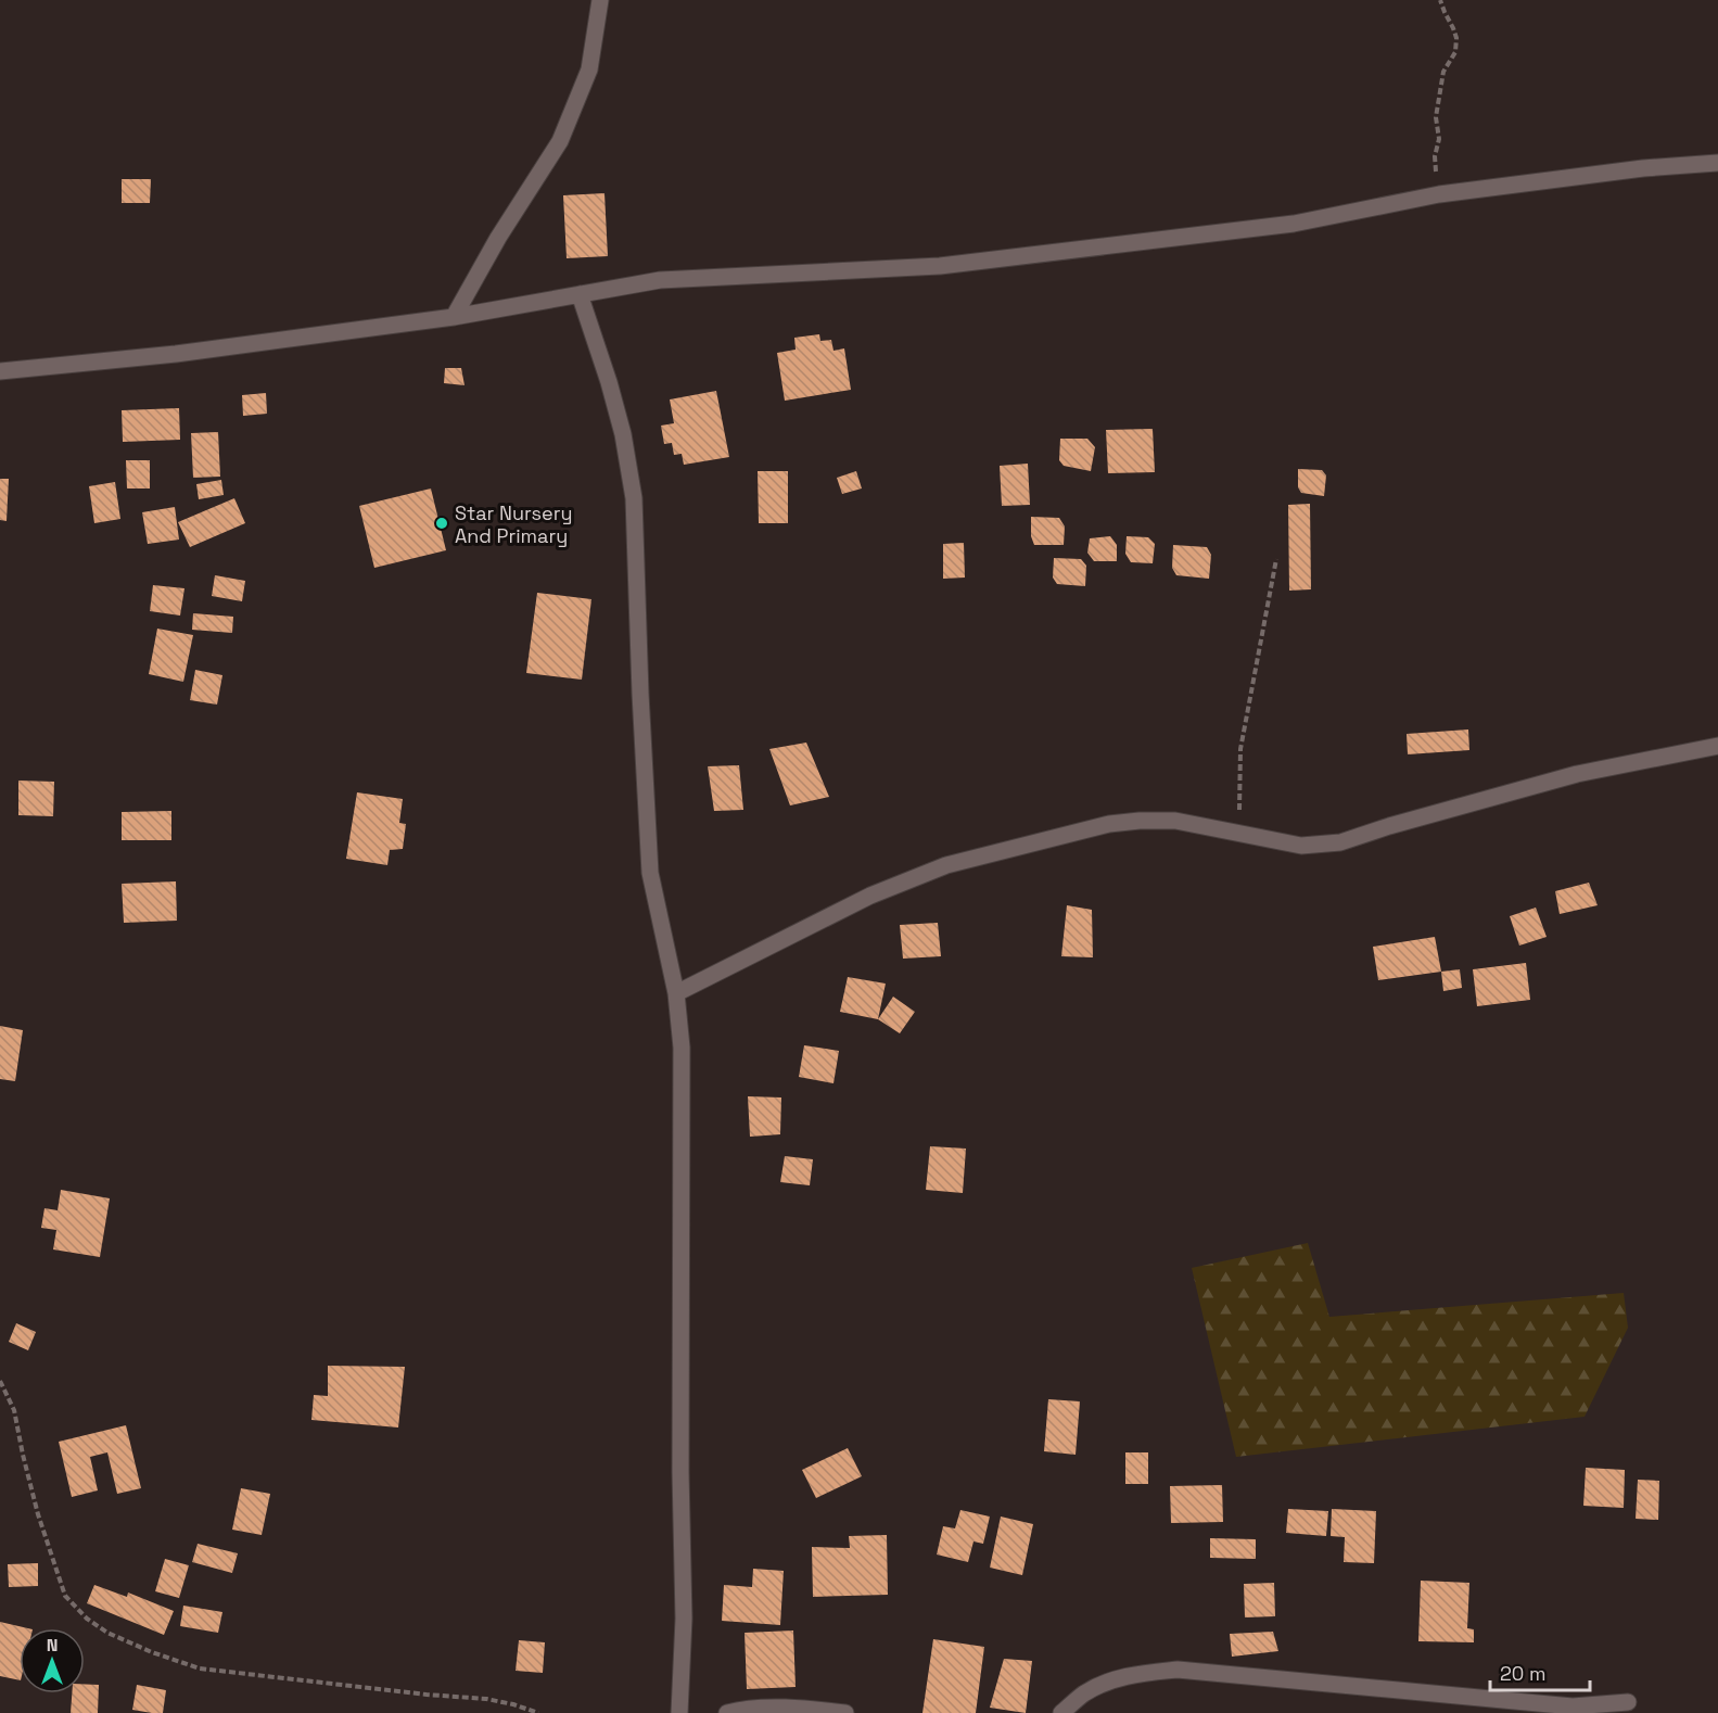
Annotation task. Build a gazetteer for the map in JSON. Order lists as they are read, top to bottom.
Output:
{
  "places": ["Star Nursery And Primary"],
  "scale_bar": "20 m",
  "north": "top"
}
